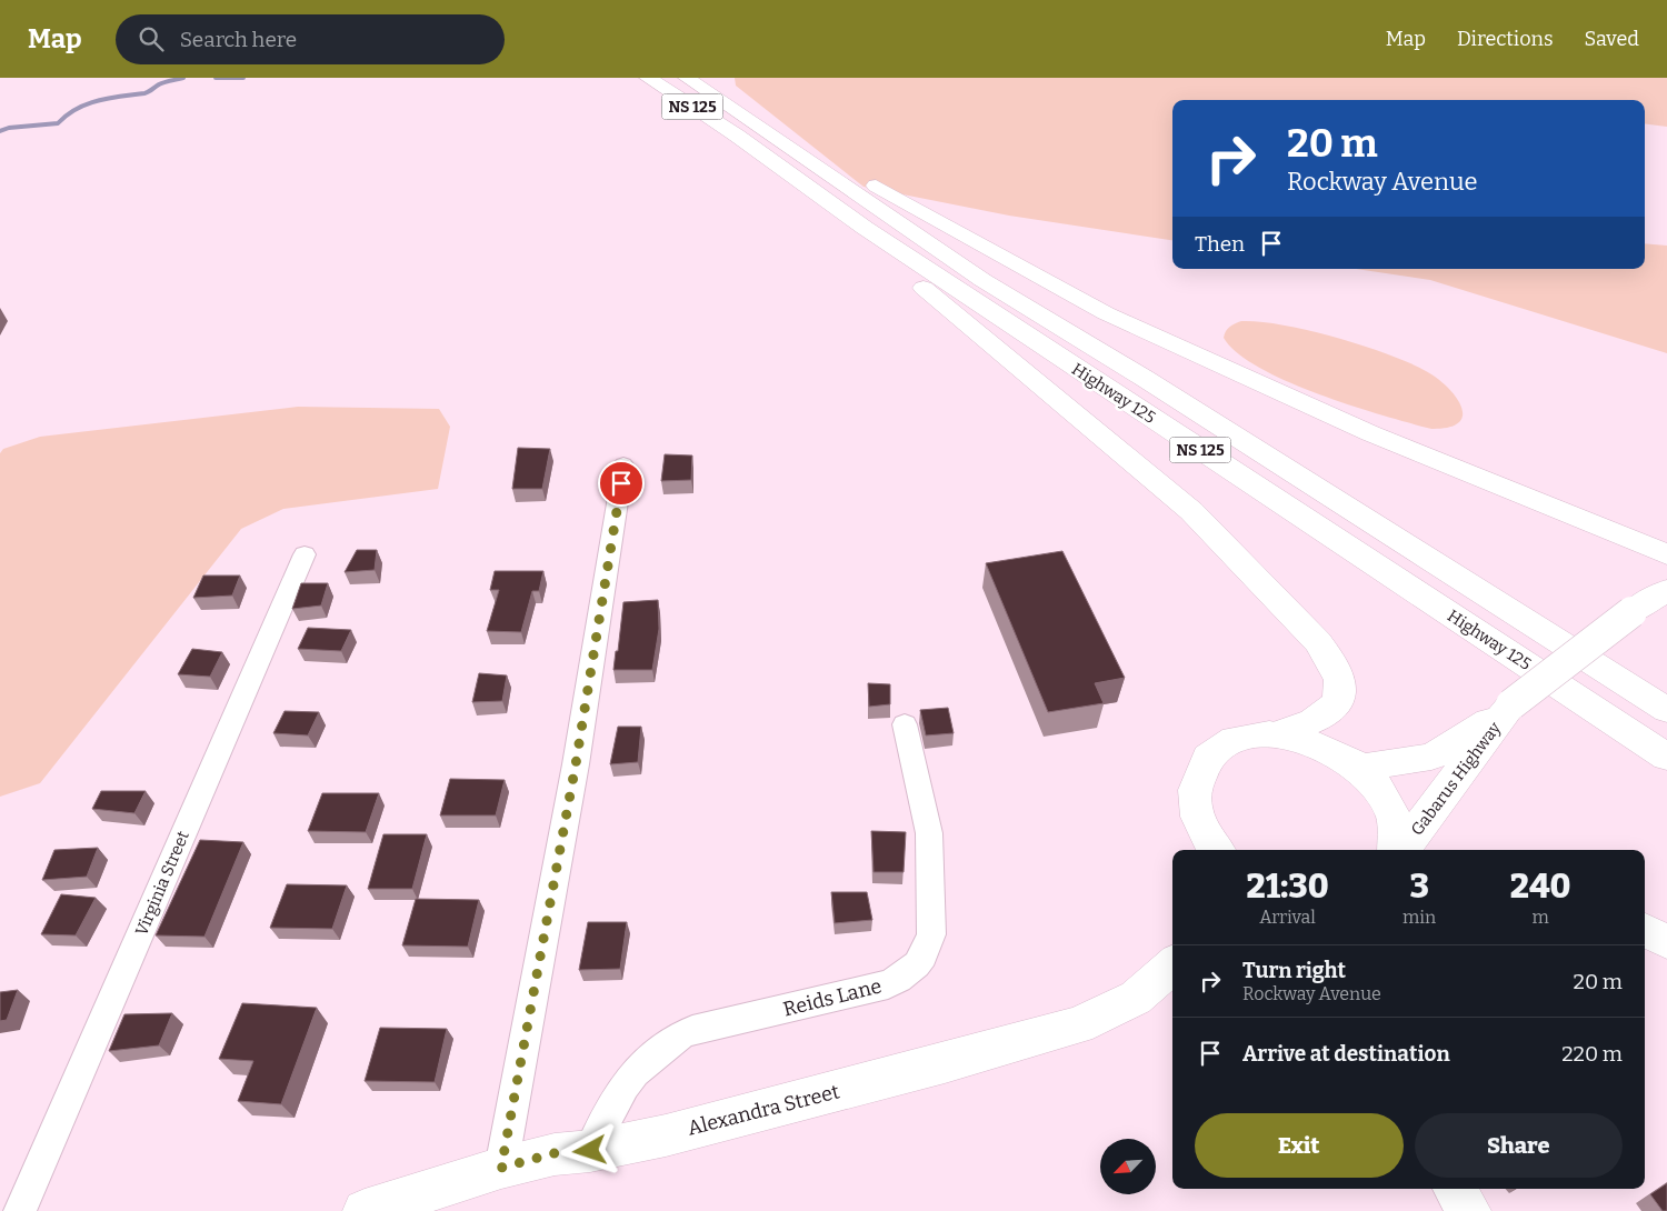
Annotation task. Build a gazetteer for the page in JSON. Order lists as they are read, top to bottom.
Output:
{
  "streets": {
    "main road": [
      "NS 125",
      "Highway 125",
      "Gabarus Highway",
      "Alexandra Street"
    ],
    "street": ["Virginia Street", "Reids Lane"]
  },
  "crossings": [
    ["Reids Lane", "Alexandra Street"]
  ],
  "north": "bottom left",
  "page": {
    "header": "Map",
    "search": "Search here",
    "nav": ["Map", "Directions", "Saved"],
    "turn": ["20 m", "Rockway Avenue"],
    "then": "Then",
    "eta": [
      "21:30",
      "Arrival",
      "3",
      "min",
      "240",
      "m"
    ],
    "list": [
      {
        "name": "Turn right",
        "note": "Rockway Avenue",
        "value": "20 m"
      },
      {
        "name": "Arrive at destination",
        "value": "220 m"
      }
    ],
    "buttons": ["Exit", "Share"]
  }
}
